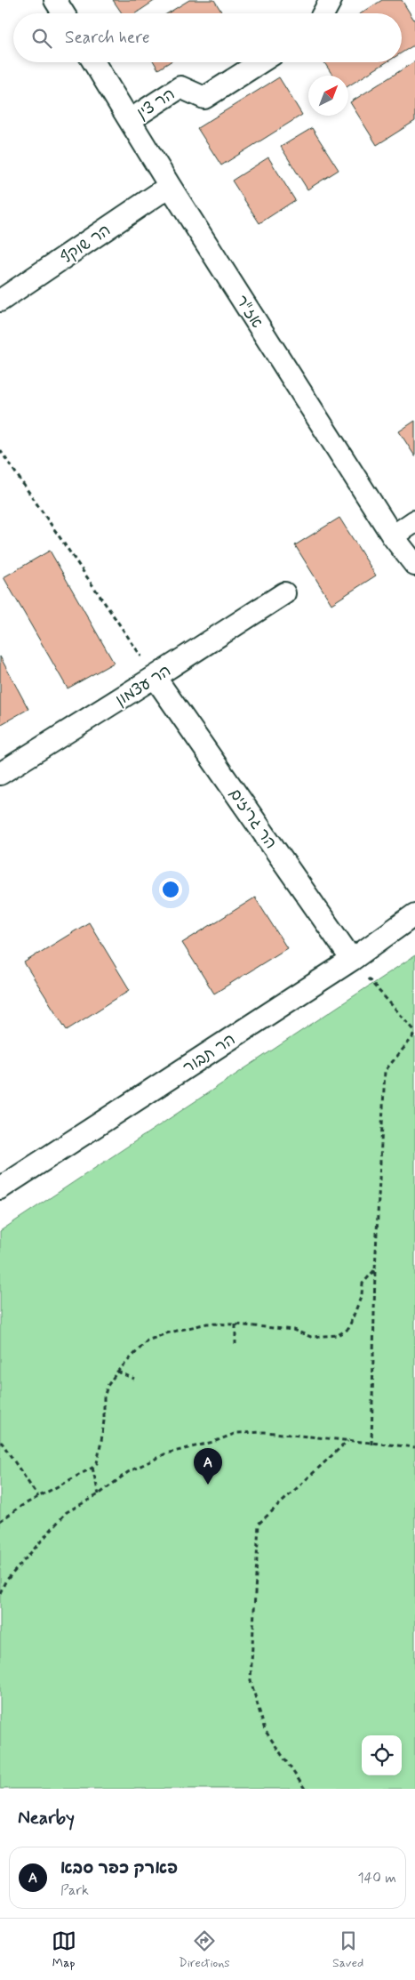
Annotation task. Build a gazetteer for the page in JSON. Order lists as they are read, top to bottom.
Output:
{
  "streets": {
    "street": [
      "הר צין",
      "הר שוקף",
      "אז\"ר",
      "הר עצמון",
      "הר גריזים",
      "הר תבור"
    ]
  },
  "crossings": [
    ["הר צין", "אז\"ר"],
    ["הר שוקף", "אז\"ר"],
    ["הר עצמון", "הר גריזים"],
    ["הר גריזים", "הר תבור"]
  ],
  "north": "top right",
  "page": {
    "search": "Search here",
    "pins": "A",
    "heading": "Nearby",
    "list": [
      {
        "mark": "A",
        "name": "פארק כפר סבא",
        "note": "Park",
        "value": "140 m"
      }
    ],
    "nav": ["Map", "Directions", "Saved"]
  }
}
